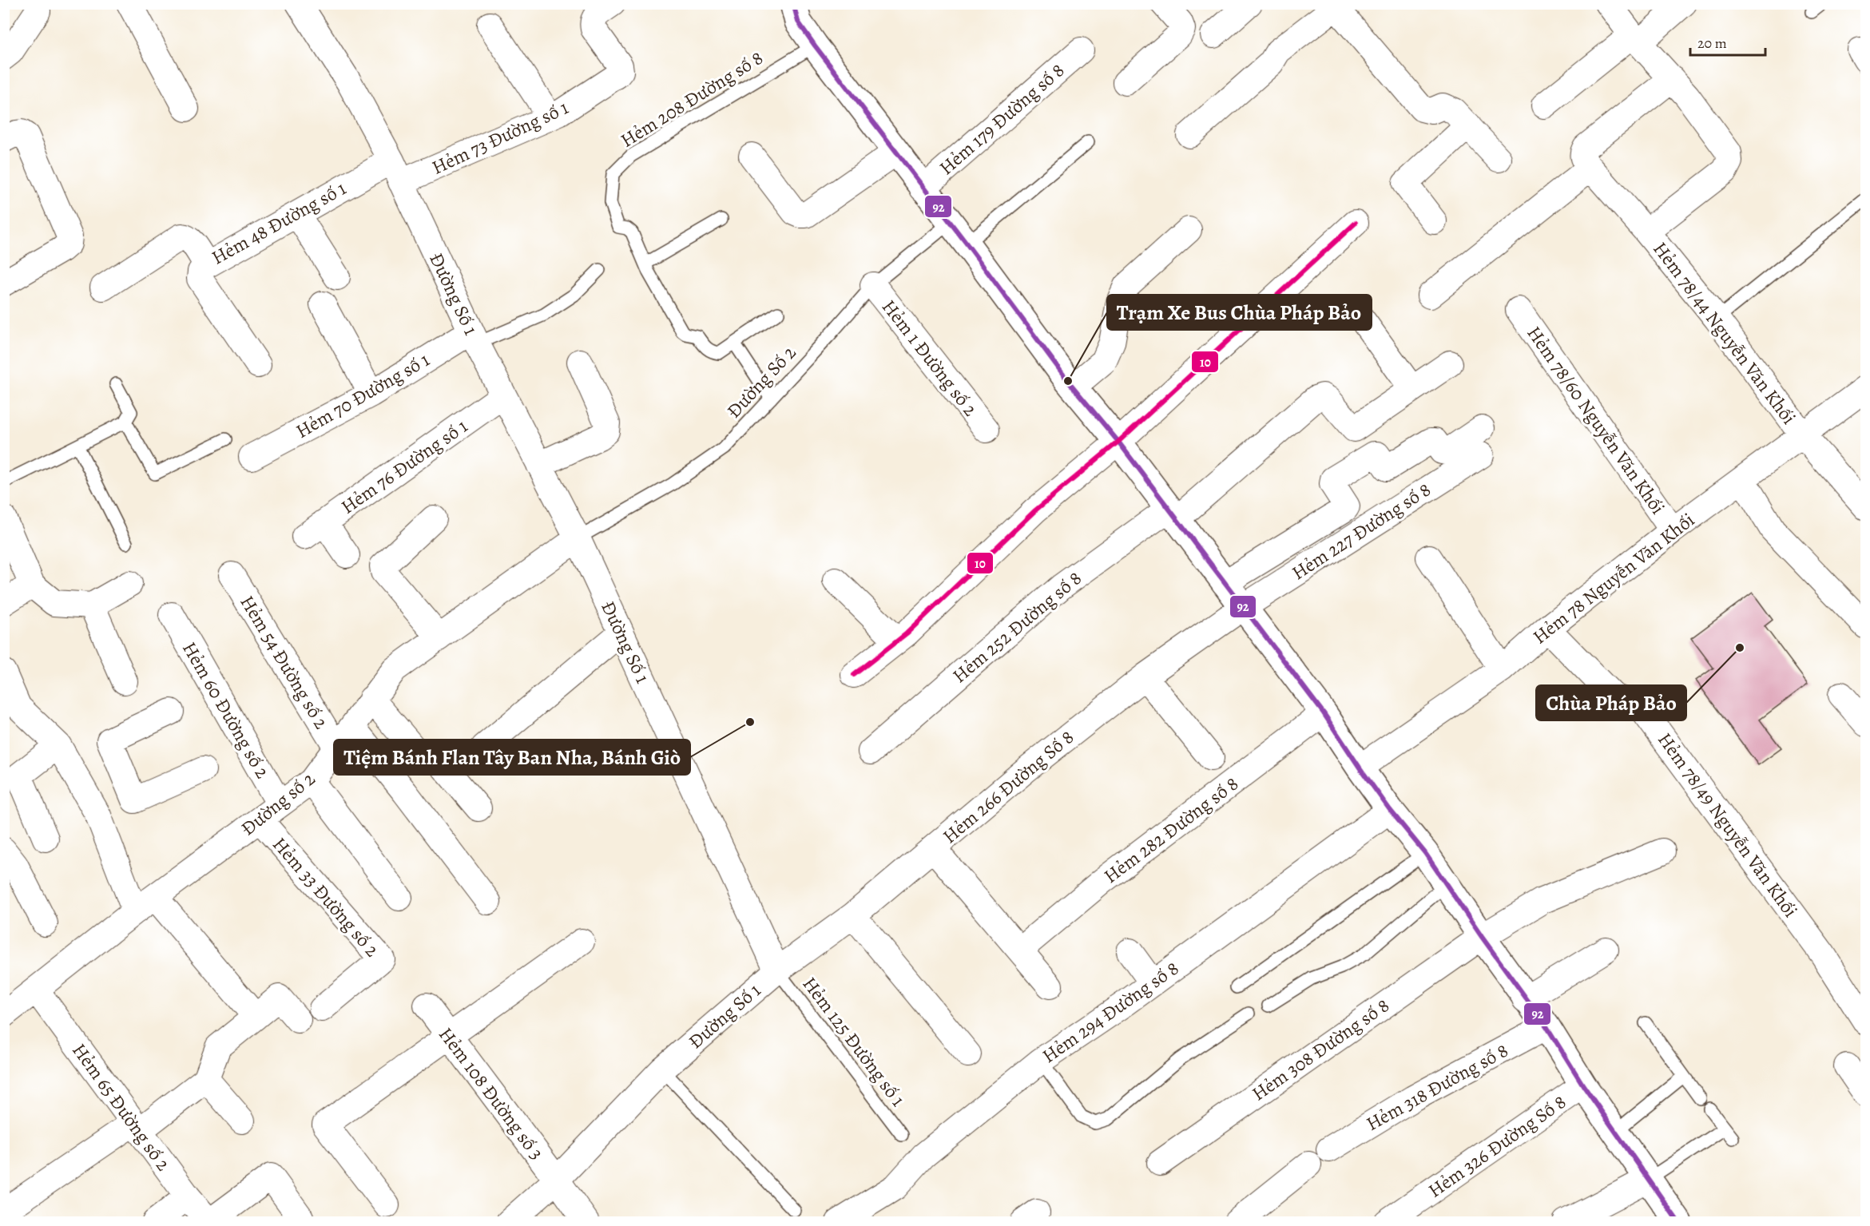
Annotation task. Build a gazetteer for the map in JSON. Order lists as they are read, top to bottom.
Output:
{
  "streets": {
    "street": [
      "Hẻm 179 Đường số 8",
      "Hẻm 73 Đường số 1",
      "Hẻm 48 Đường số 1",
      "Đường Số 1",
      "Hẻm 78/44 Nguyễn Văn Khối",
      "Hẻm 1 Đường số 2",
      "Hẻm 70 Đường số 1",
      "Hẻm 78/60 Nguyễn Văn Khối",
      "Hẻm 76 Đường số 1",
      "Hẻm 227 Đường số 8",
      "Hẻm 78 Nguyễn Văn Khối",
      "Hẻm 252 Đường số 8",
      "Hẻm 54 Đường số 2",
      "Hẻm 60 Đường số 2",
      "Hẻm 266 Đường Số 8",
      "Đường số 2",
      "Hẻm 78/49 Nguyễn Văn Khối",
      "Hẻm 282 Đường số 8",
      "Hẻm 33 Đường số 2",
      "Hẻm 294 Đường số 8",
      "Hẻm 308 Đường số 8",
      "Hẻm 318 Đường số 8",
      "Hẻm 108 Đường số 3",
      "Hẻm 65 Đường số 2",
      "Hẻm 326 Đường Số 8"
    ],
    "lane": ["Hẻm 208 Đường số 8", "Đường Số 2", "Hẻm 125 Đường số 1"]
  },
  "crossings": [
    ["Hẻm 73 Đường số 1", "Hẻm 48 Đường số 1"],
    ["Hẻm 73 Đường số 1", "Đường Số 1"],
    ["Hẻm 48 Đường số 1", "Đường Số 1"],
    ["Đường Số 1", "Đường Số 2"],
    ["Đường Số 1", "Hẻm 70 Đường số 1"],
    ["Đường Số 1", "Hẻm 76 Đường số 1"],
    ["Đường Số 1", "Hẻm 266 Đường Số 8"],
    ["Đường Số 1", "Đường số 2"],
    ["Đường Số 1", "Hẻm 125 Đường số 1"],
    ["Đường Số 1", "Hẻm 108 Đường số 3"],
    ["Hẻm 78/44 Nguyễn Văn Khối", "Hẻm 78 Nguyễn Văn Khối"],
    ["Hẻm 1 Đường số 2", "Đường Số 2"],
    ["Đường Số 2", "Đường số 2"],
    ["Hẻm 78/60 Nguyễn Văn Khối", "Hẻm 78 Nguyễn Văn Khối"],
    ["Hẻm 227 Đường số 8", "Hẻm 266 Đường Số 8"],
    ["Hẻm 78 Nguyễn Văn Khối", "Hẻm 78/49 Nguyễn Văn Khối"],
    ["Hẻm 54 Đường số 2", "Đường số 2"],
    ["Hẻm 60 Đường số 2", "Đường số 2"],
    ["Hẻm 266 Đường Số 8", "Hẻm 125 Đường số 1"],
    ["Đường số 2", "Hẻm 33 Đường số 2"],
    ["Đường số 2", "Hẻm 65 Đường số 2"]
  ],
  "places": ["Trạm Xe Bus Chùa Pháp Bảo", "Chùa Pháp Bảo", "Tiệm Bánh Flan Tây Ban Nha, Bánh Giò"],
  "lines": ["transit line 92", "transit line 10"],
  "scale_bar": "20 m"
}
